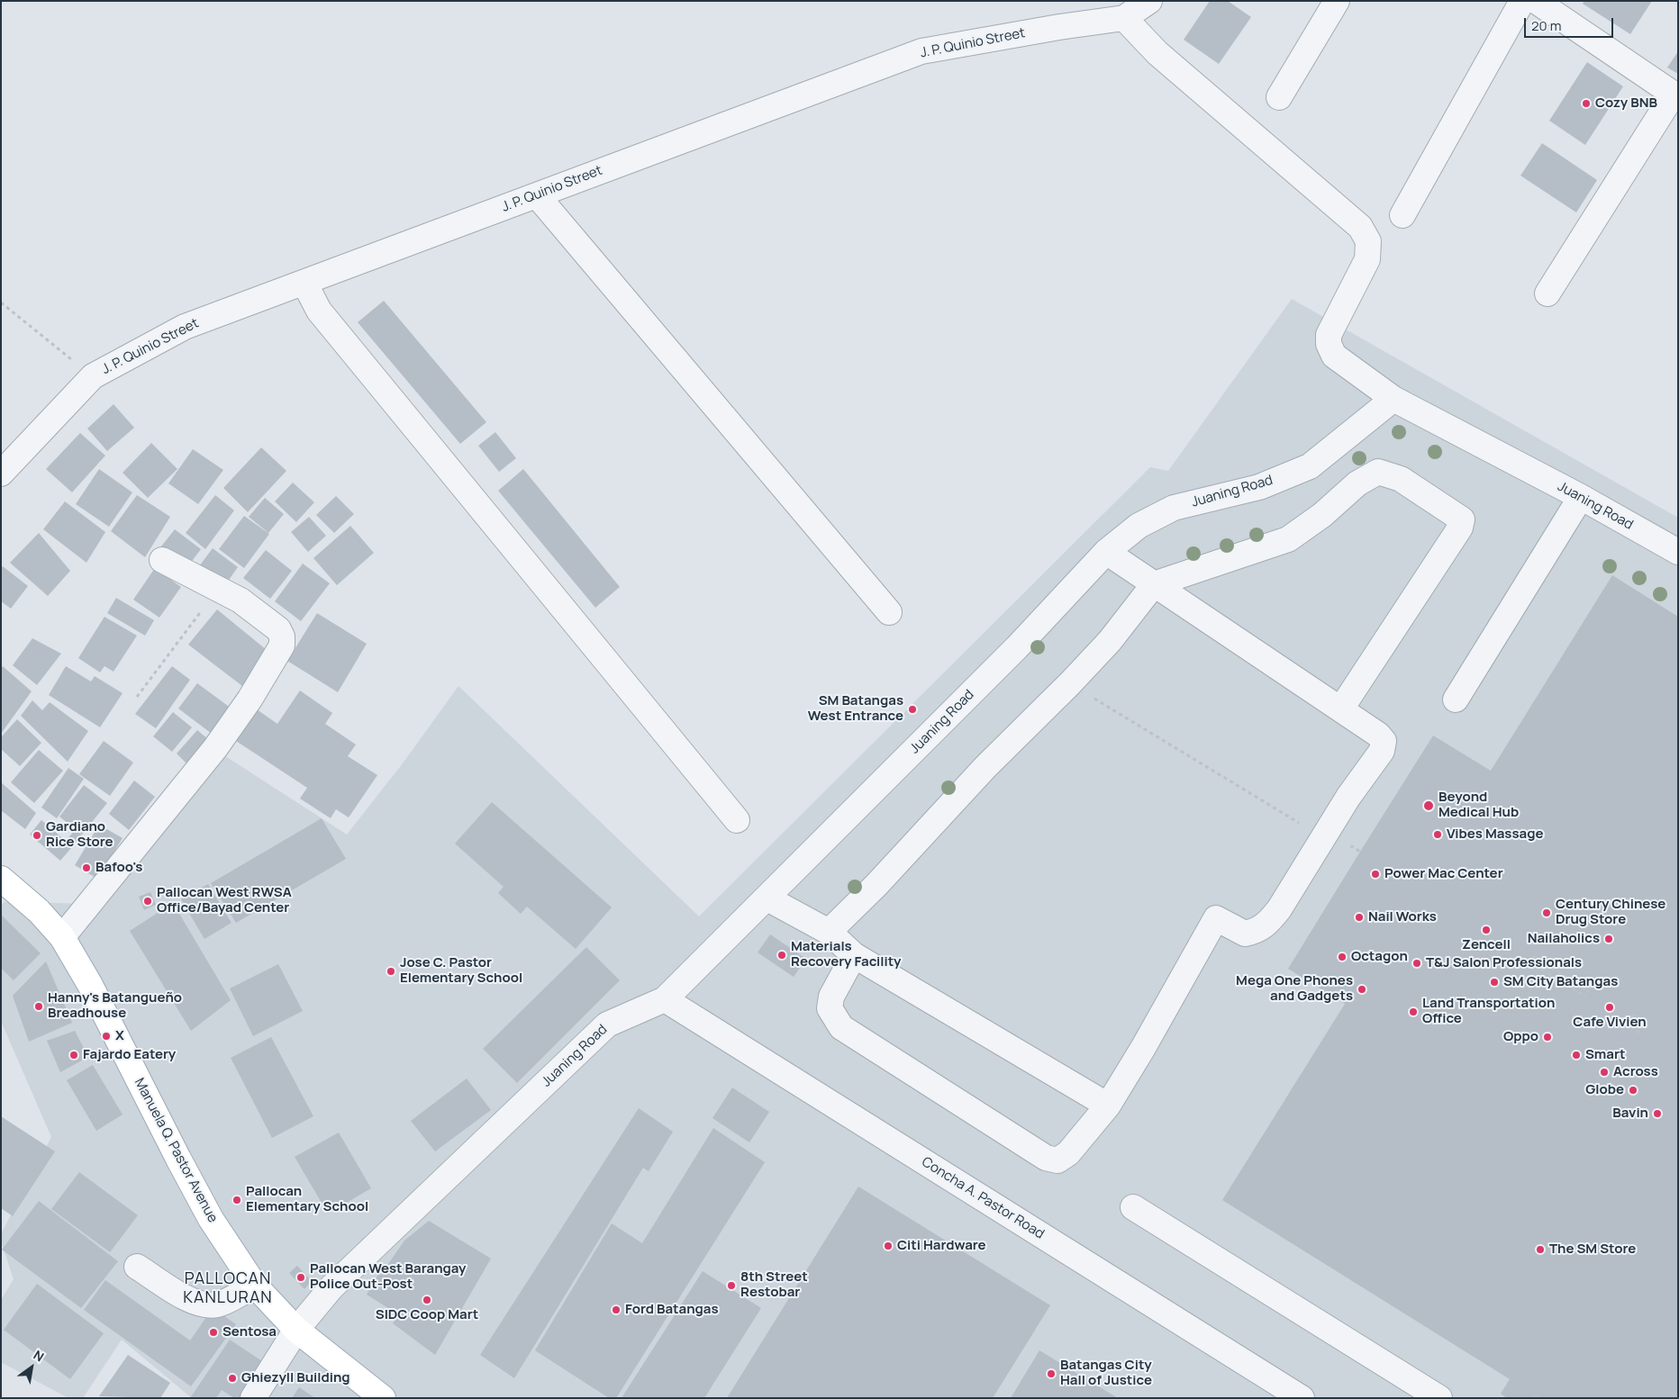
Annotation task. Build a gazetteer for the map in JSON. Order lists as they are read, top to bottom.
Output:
{
  "streets": {
    "main road": ["Manuela Q. Pastor Avenue"],
    "street": ["J. P. Quinio Street", "Juaning Road", "Concha A. Pastor Road"]
  },
  "crossings": [
    ["Juaning Road", "Manuela Q. Pastor Avenue"],
    ["Juaning Road", "Concha A. Pastor Road"]
  ],
  "districts": ["PALLOCAN KANLURAN"],
  "places": [
    "Cozy BNB",
    "SM Batangas West Entrance",
    "Beyond Medical Hub",
    "Vibes Massage",
    "Gardiano Rice Store",
    "Bafoo's",
    "Power Mac Center",
    "Pallocan West RWSA Office/Bayad Center",
    "Century Chinese Drug Store",
    "Nail Works",
    "Zencell",
    "Nailaholics",
    "Materials Recovery Facility",
    "Octagon",
    "T&J Salon Professionals",
    "Jose C. Pastor Elementary School",
    "SM City Batangas",
    "Mega One Phones and Gadgets",
    "Hanny's Batangueño Breadhouse",
    "Cafe Vivien",
    "Land Transportation Office",
    "X",
    "Oppo",
    "Fajardo Eatery",
    "Smart",
    "Across",
    "Globe",
    "Bavin",
    "Pallocan Elementary School",
    "Citi Hardware",
    "The SM Store",
    "Pallocan West Barangay Police Out-Post",
    "8th Street Restobar",
    "SIDC Coop Mart",
    "Ford Batangas",
    "Sentosa",
    "Batangas City Hall of Justice",
    "Ghiezyll Building"
  ],
  "scale_bar": "20 m",
  "north": "top right"
}
